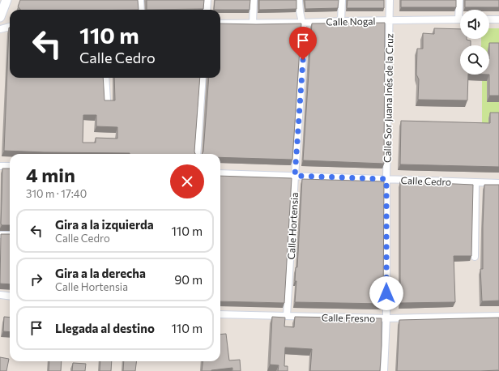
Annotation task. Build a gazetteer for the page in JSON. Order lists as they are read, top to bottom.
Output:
{
  "streets": {
    "street": [
      "Calle Nogal",
      "Calle Sor Juana Inés de la Cruz",
      "Calle Cedro",
      "Calle Hortensia",
      "Calle Fresno"
    ]
  },
  "crossings": [
    ["Calle Nogal", "Calle Sor Juana Inés de la Cruz"],
    ["Calle Nogal", "Calle Hortensia"],
    ["Calle Sor Juana Inés de la Cruz", "Calle Cedro"],
    ["Calle Sor Juana Inés de la Cruz", "Calle Fresno"],
    ["Calle Cedro", "Calle Hortensia"],
    ["Calle Hortensia", "Calle Fresno"]
  ],
  "page": {
    "turn": ["110 m", "Calle Cedro"],
    "heading": ["4 min", "310 m · 17:40"],
    "list": [
      {
        "name": "Gira a la izquierda",
        "note": "Calle Cedro",
        "value": "110 m"
      },
      {
        "name": "Gira a la derecha",
        "note": "Calle Hortensia",
        "value": "90 m"
      },
      {
        "name": "Llegada al destino",
        "value": "110 m"
      }
    ]
  }
}
